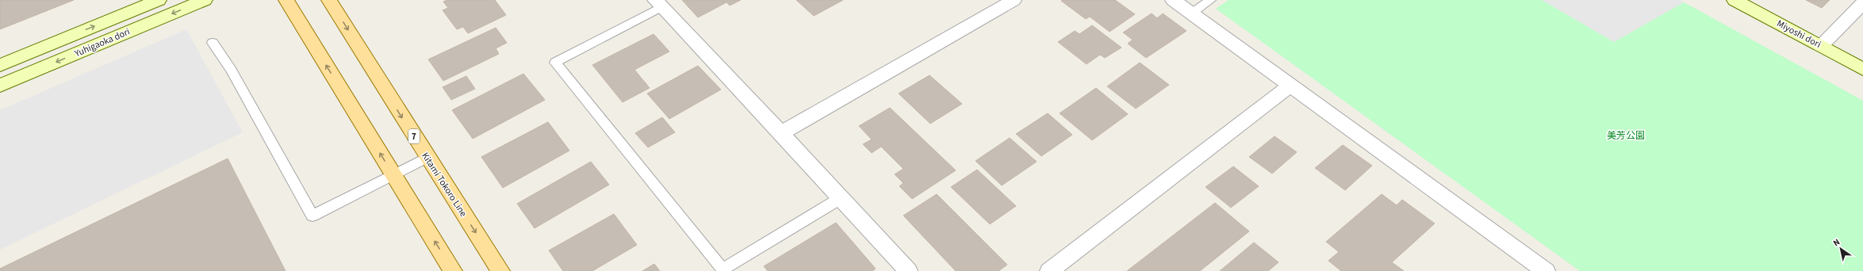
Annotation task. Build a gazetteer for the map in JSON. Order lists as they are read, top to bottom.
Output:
{
  "streets": {
    "main road": ["7", "Kitami Tokoro Line"],
    "street": ["Miyoshi dori", "Yuhigaoka dori"]
  },
  "parks": ["美芳公園"],
  "north": "top left"
}
